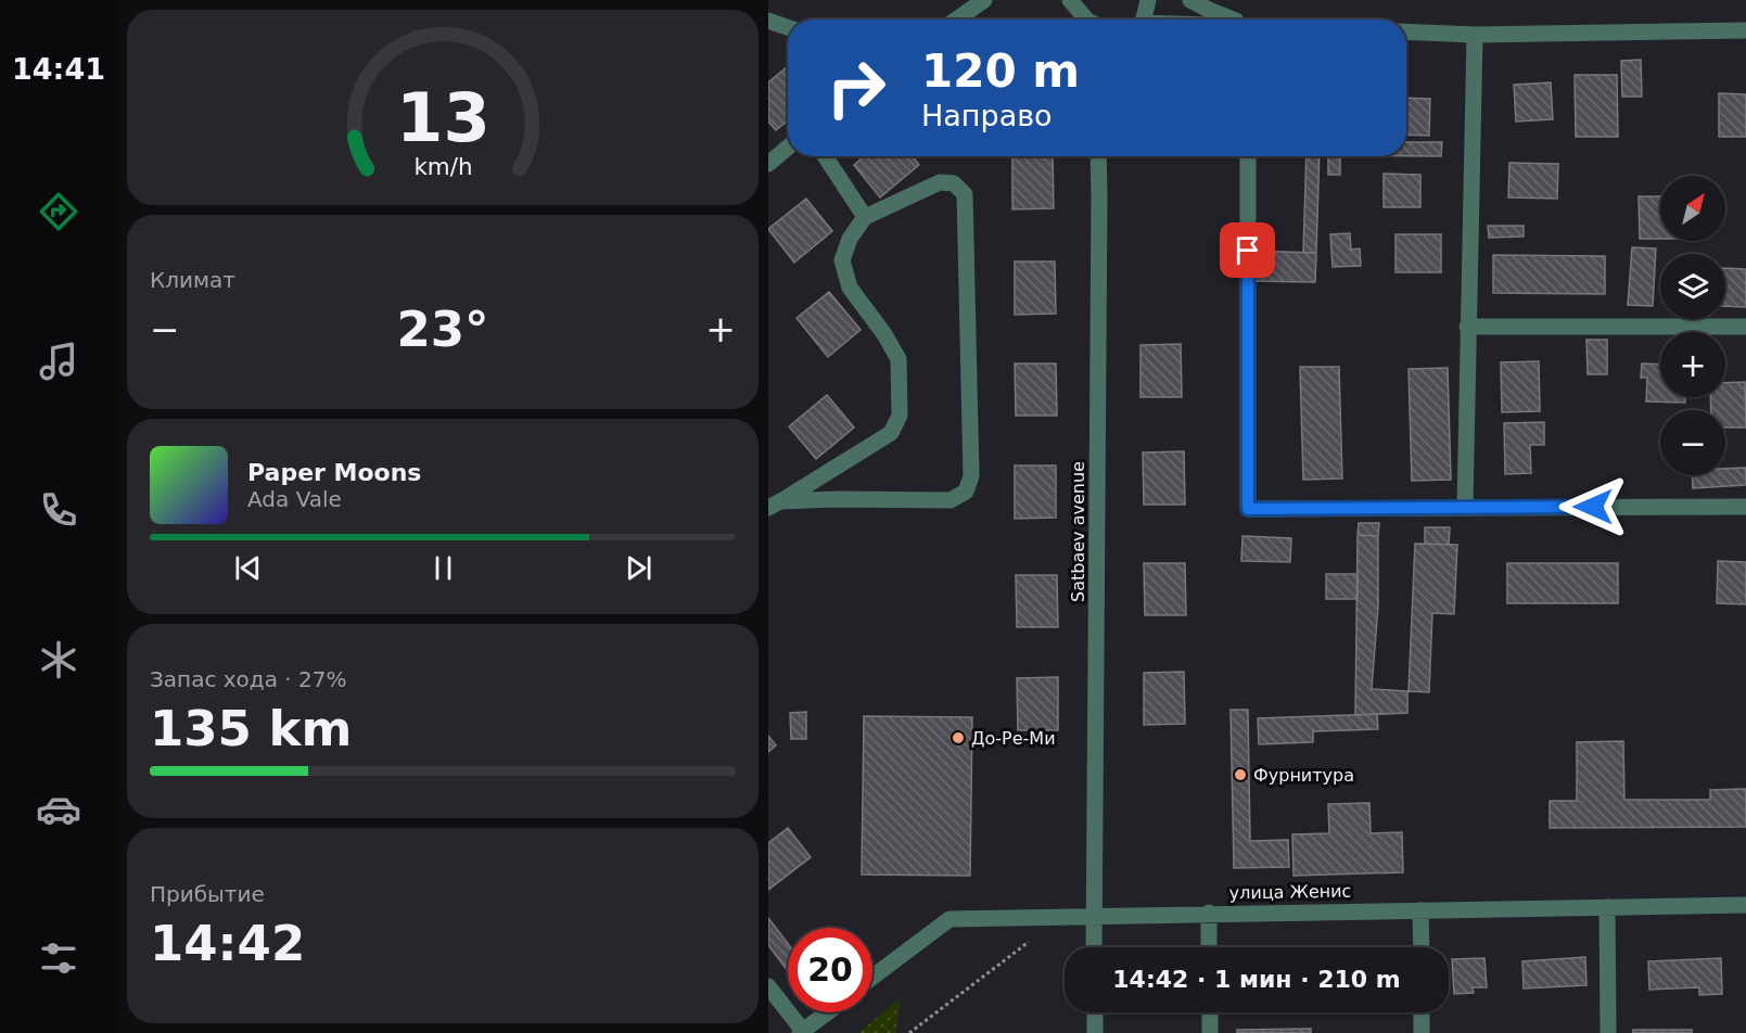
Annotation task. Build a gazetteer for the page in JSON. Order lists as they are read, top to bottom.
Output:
{
  "streets": {
    "street": ["Satbaev avenue", "улица Женис"]
  },
  "crossings": [
    ["Satbaev avenue", "улица Женис"]
  ],
  "places": ["До-Ре-Ми", "Фурнитура"],
  "north": "top right",
  "page": {
    "tabs": "14:41",
    "turn": ["120 m", "Направо"],
    "map_buttons": ["+", "−"],
    "tile": [
      "Климат",
      ["Запас хода · 27%", "135 km"],
      ["Прибытие", "14:42"]
    ],
    "heat": ["−", "23°", "+"],
    "song": ["Paper Moons", "Ada Vale"],
    "limit": "20",
    "trip": "14:42 · 1 мин · 210 m",
    "gauge": ["13", "km/h"]
  }
}
